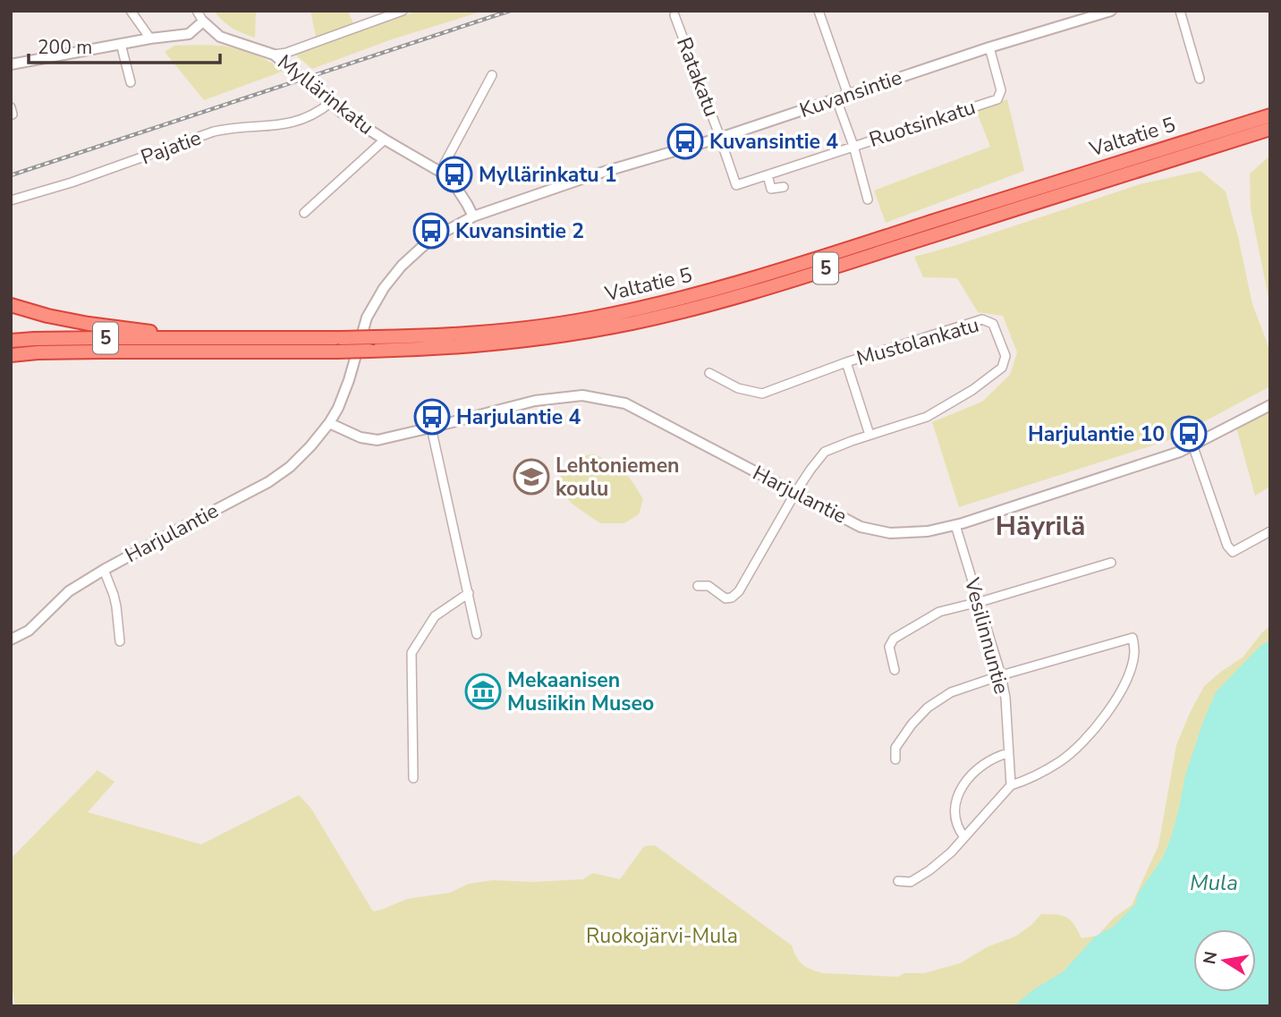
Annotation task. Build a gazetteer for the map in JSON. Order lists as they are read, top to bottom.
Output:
{
  "streets": {
    "highway": ["Valtatie 5", "5"],
    "street": [
      "Ratakatu",
      "Kuvansintie",
      "Myllärinkatu",
      "Ruotsinkatu",
      "Pajatie",
      "Mustolankatu",
      "Harjulantie",
      "Vesilinnuntie"
    ]
  },
  "crossings": [
    ["Ratakatu", "Kuvansintie"],
    ["Ratakatu", "Ruotsinkatu"],
    ["Kuvansintie", "Myllärinkatu"],
    ["Kuvansintie", "Ruotsinkatu"],
    ["Kuvansintie", "Harjulantie"],
    ["Myllärinkatu", "Pajatie"],
    ["Mustolankatu", "Harjulantie"],
    ["Harjulantie", "Vesilinnuntie"]
  ],
  "districts": ["Häyrilä"],
  "water": ["Mula"],
  "parks": ["Ruokojärvi-Mula"],
  "places": {
    "bus stop": [
      "Kuvansintie 4",
      "Myllärinkatu 1",
      "Kuvansintie 2",
      "Harjulantie 4",
      "Harjulantie 10"
    ],
    "school or university": ["Lehtoniemen koulu"],
    "museum": ["Mekaanisen Musiikin Museo"]
  },
  "scale_bar": "200 m",
  "north": "left"
}
